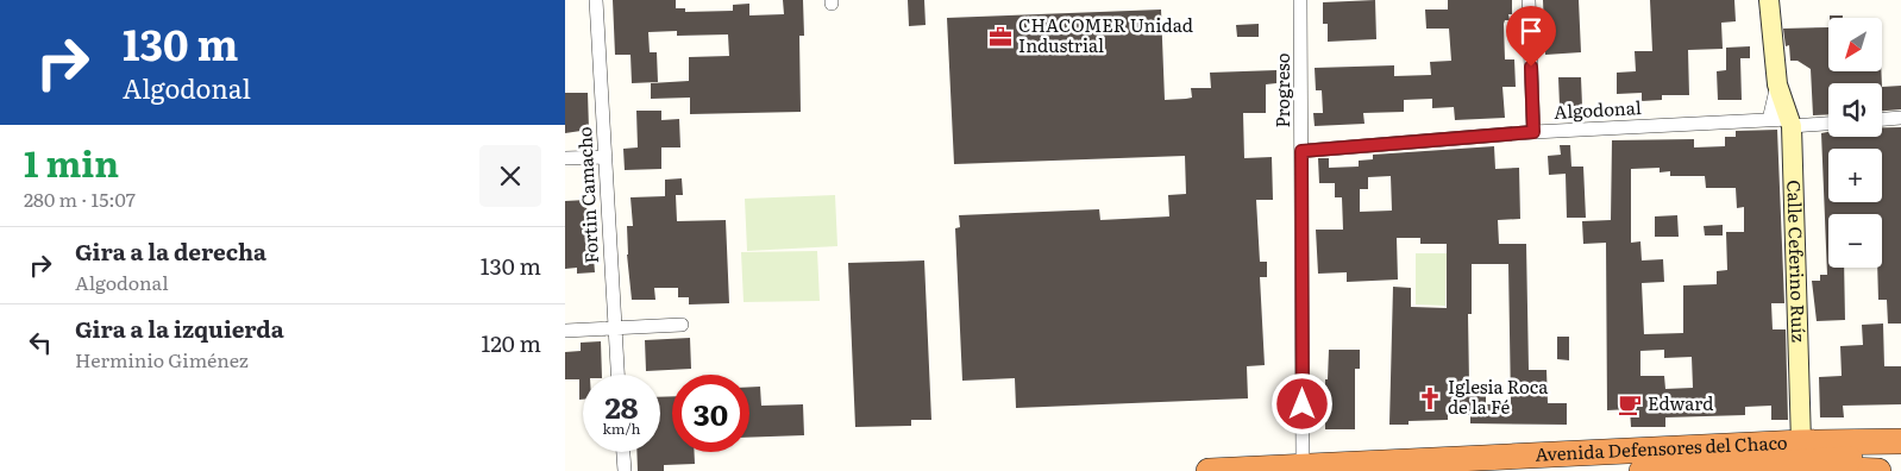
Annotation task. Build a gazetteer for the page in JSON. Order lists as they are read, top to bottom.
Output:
{
  "streets": {
    "highway": ["Avenida Defensores del Chaco"],
    "street": [
      "Progreso",
      "Algodonal",
      "Fortin Camacho",
      "Calle Ceferino Ruíz"
    ]
  },
  "crossings": [
    ["Progreso", "Algodonal"],
    ["Progreso", "Avenida Defensores del Chaco"],
    ["Algodonal", "Calle Ceferino Ruíz"],
    ["Calle Ceferino Ruíz", "Avenida Defensores del Chaco"]
  ],
  "places": {
    "office": ["CHACOMER Unidad Industrial"],
    "church": ["Iglesia Roca de la Fé"],
    "cafe": ["Edward"]
  },
  "north": "bottom left",
  "page": {
    "turn": ["130 m", "Algodonal"],
    "map_buttons": ["+", "−"],
    "heading": ["1 min", "280 m · 15:07"],
    "list": [
      {
        "name": "Gira a la derecha",
        "note": "Algodonal",
        "value": "130 m"
      },
      {
        "name": "Gira a la izquierda",
        "note": "Herminio Giménez",
        "value": "120 m"
      }
    ],
    "speed": "28 km/h",
    "limit": "30"
  }
}
